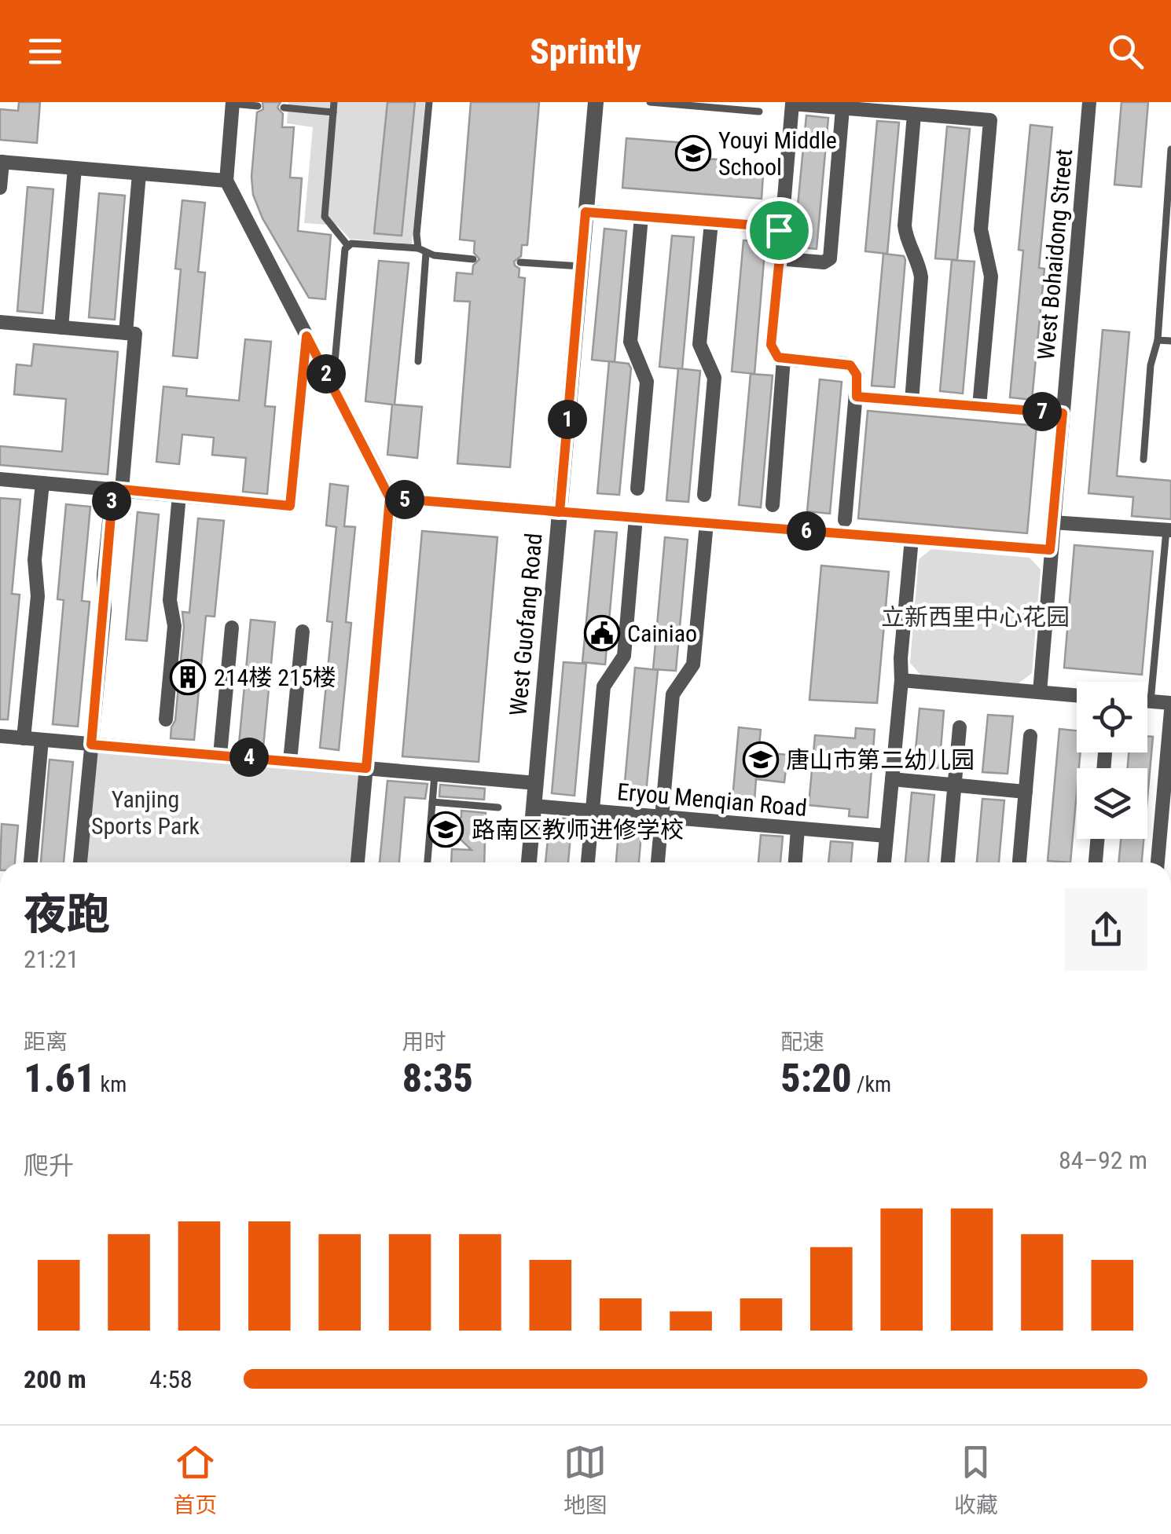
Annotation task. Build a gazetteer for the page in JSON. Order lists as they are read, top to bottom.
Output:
{
  "streets": {
    "street": ["West Bohaidong Street", "West Guofang Road", "Eryou Menqian Road"]
  },
  "crossings": [
    ["West Guofang Road", "Eryou Menqian Road"]
  ],
  "parks": ["立新西里中心花园", "Yanjing Sports Park"],
  "places": {
    "school or university": ["Youyi Middle School", "唐山市第二幼儿园", "路南区教师进修学校"],
    "public building": ["Cainiao"],
    "building": ["214楼 215楼"]
  },
  "page": {
    "header": "Sprintly",
    "pins": [
      "2",
      "7",
      "1",
      "5",
      "3",
      "6",
      "4"
    ],
    "heading": ["夜跑", "21:21"],
    "stats": [
      ["距离", "1.61 km"],
      ["用时", "8:35"],
      ["配速", "5:20 /km"]
    ],
    "chart": ["爬升", "84–92 m"],
    "list": [
      {
        "name": "200 m",
        "note": "4:58"
      }
    ],
    "tabs": ["首页", "地图", "收藏"]
  }
}
